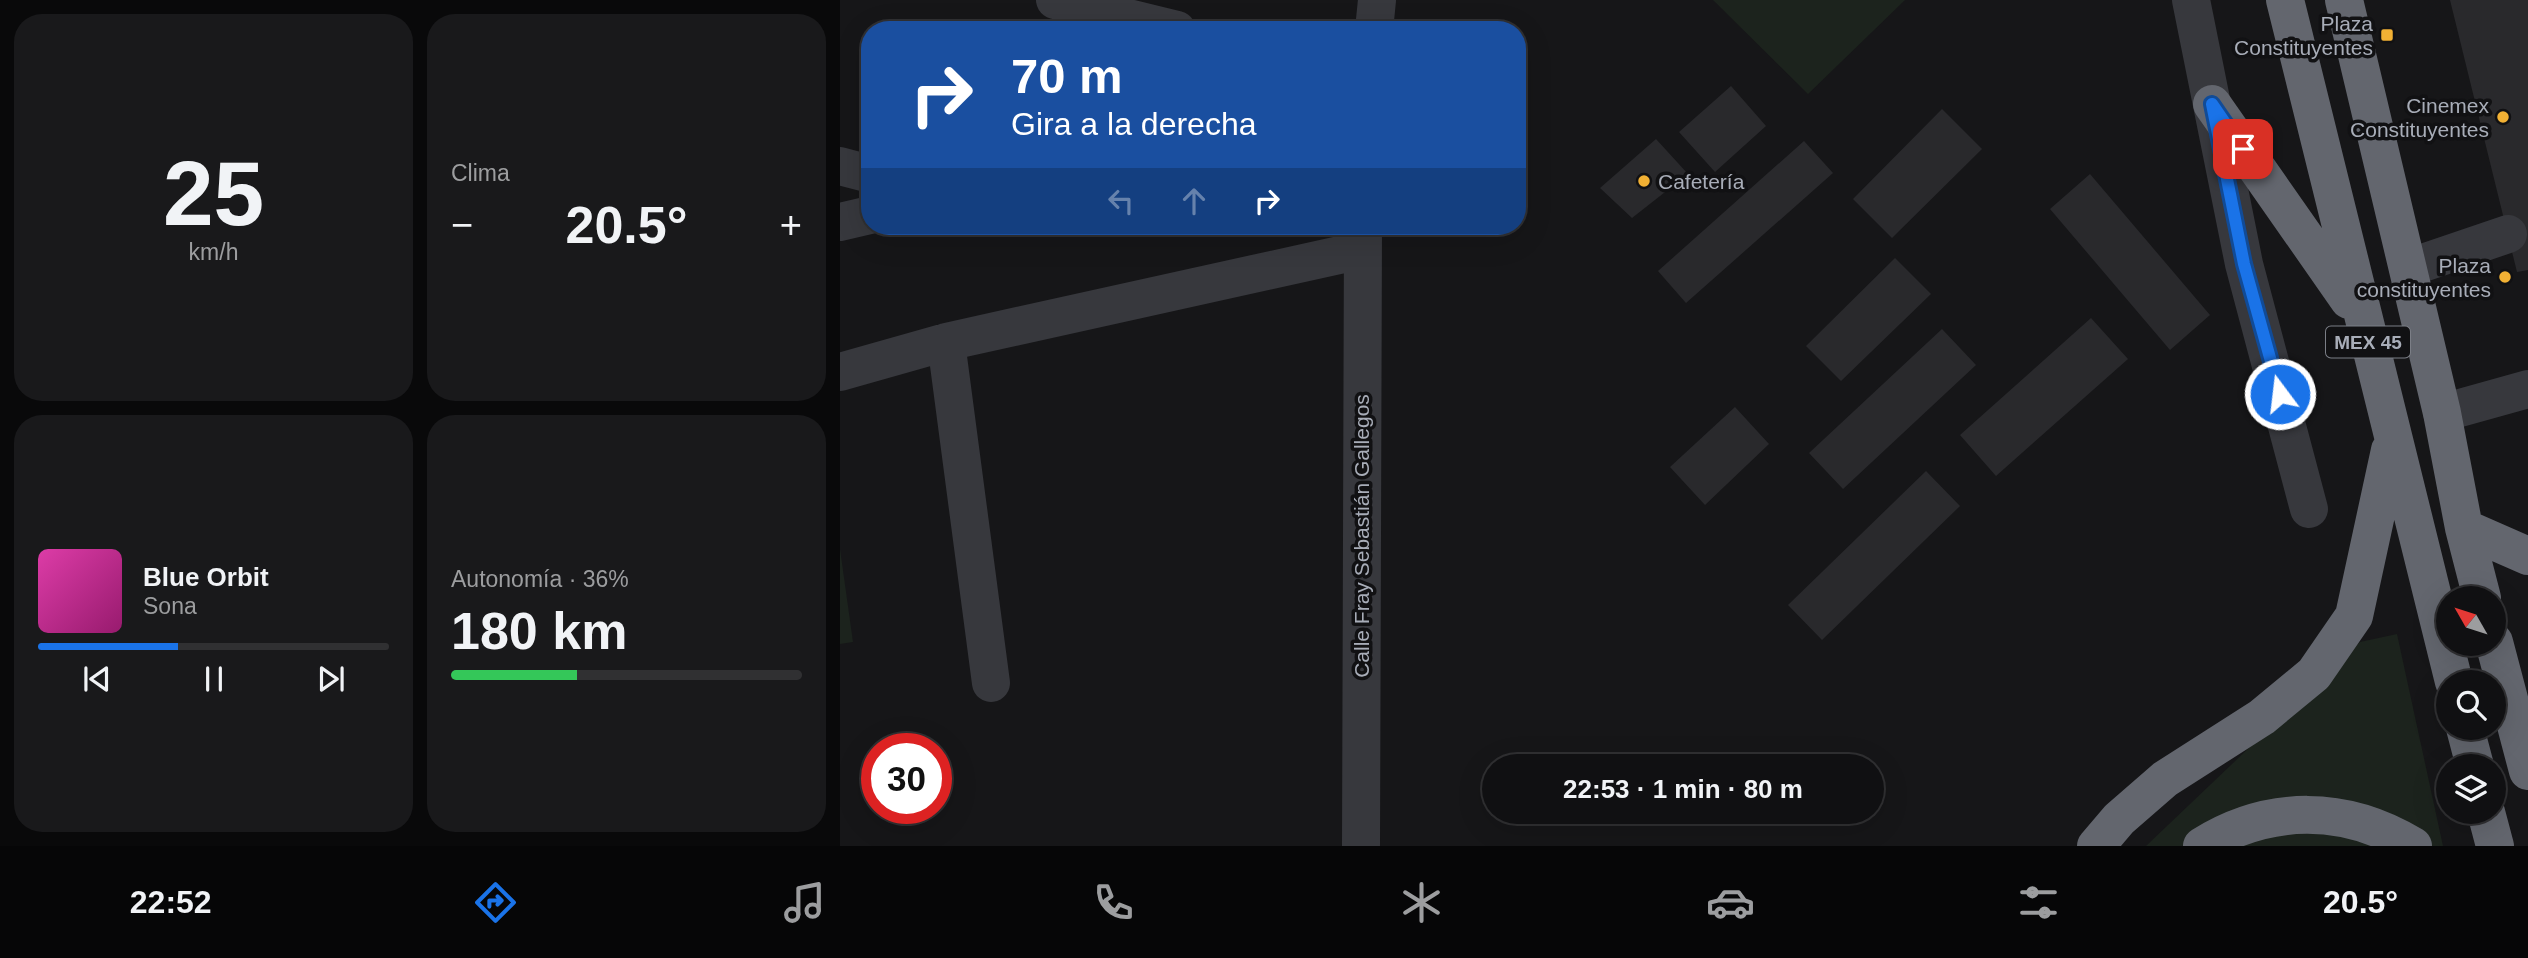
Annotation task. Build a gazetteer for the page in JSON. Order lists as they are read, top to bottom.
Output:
{
  "streets": {
    "highway": ["MEX 45"],
    "street": ["Calle Fray Sebastián Gallegos"]
  },
  "places": {
    "transit": ["Plaza Constituyentes"],
    "other": ["Cinemex Constituyentes", "Cafetería", "Plaza constituyentes"]
  },
  "north": "top left",
  "page": {
    "tile": [
      ["25", "km/h"],
      "Clima",
      ["Autonomía · 36%", "180 km"]
    ],
    "turn": ["70 m", "Gira a la derecha"],
    "heat": ["−", "20.5°", "+"],
    "song": ["Blue Orbit", "Sona"],
    "limit": "30",
    "trip": "22:53 · 1 min · 80 m",
    "tabs": ["22:52", "20.5°"]
  }
}
